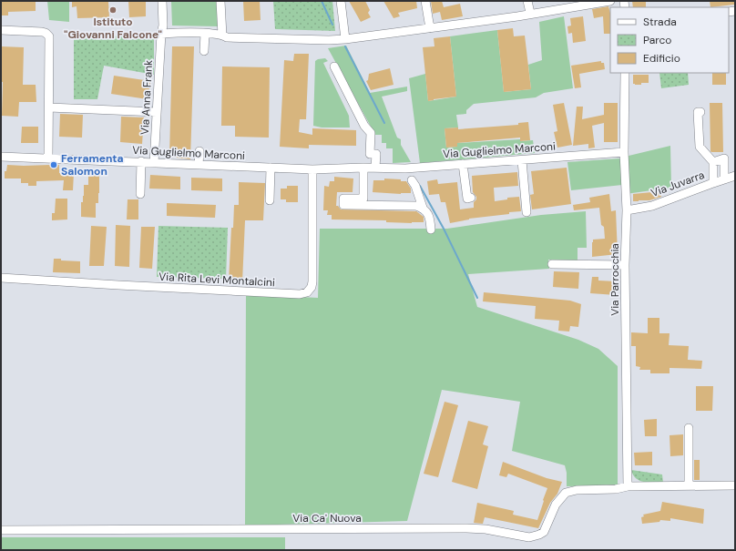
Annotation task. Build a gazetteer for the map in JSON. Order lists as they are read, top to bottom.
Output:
{
  "streets": {
    "street": [
      "Via Anna Frank",
      "Via Guglielmo Marconi",
      "Via Juvarra",
      "Via Rita Levi Montalcini",
      "Via Parrocchia",
      "Via Ca' Nuova"
    ]
  },
  "crossings": [
    ["Via Anna Frank", "Via Guglielmo Marconi"],
    ["Via Guglielmo Marconi", "Via Rita Levi Montalcini"],
    ["Via Guglielmo Marconi", "Via Parrocchia"],
    ["Via Juvarra", "Via Parrocchia"],
    ["Via Parrocchia", "Via Ca' Nuova"]
  ],
  "places": ["Istituto \"Giovanni Falcone\"", "Ferramenta Salomon"],
  "legend": ["Strada", "Parco", "Edificio"]
}
